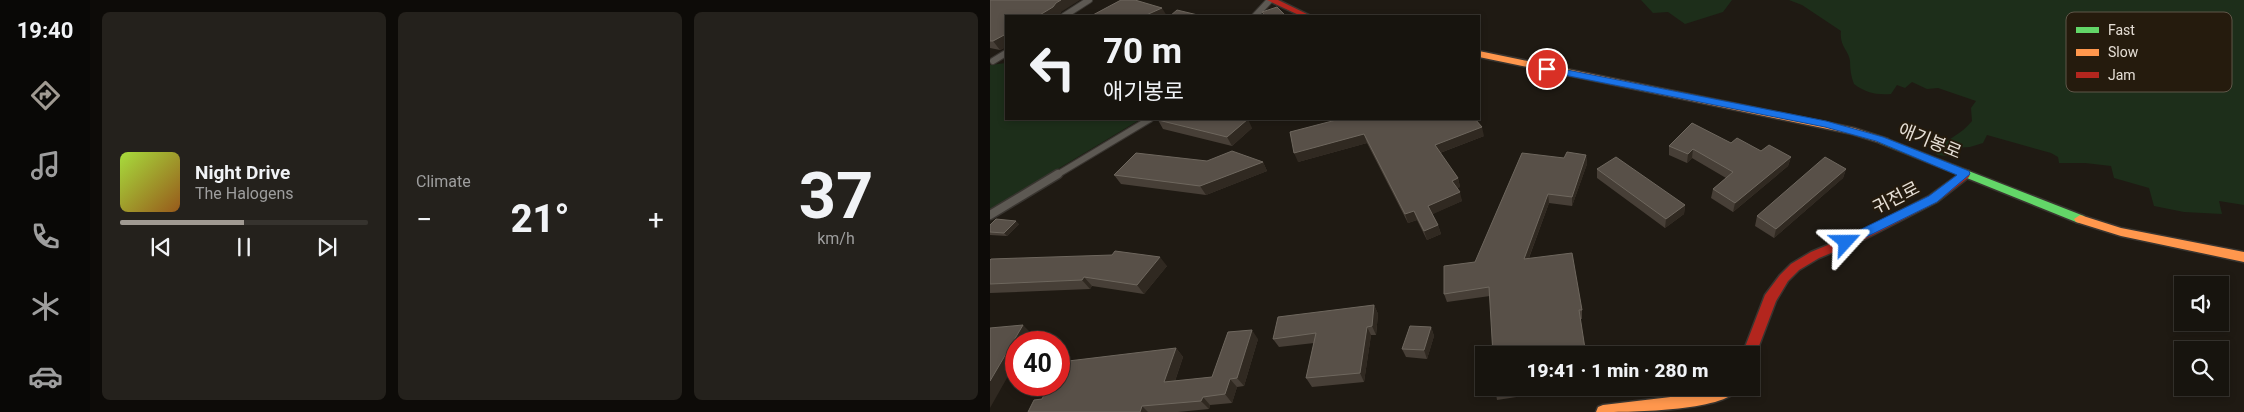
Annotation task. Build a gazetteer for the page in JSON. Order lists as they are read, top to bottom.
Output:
{
  "streets": {
    "main road": ["애기봉로", "귀전로"]
  },
  "crossings": [
    ["애기봉로", "귀전로"]
  ],
  "legend": ["Fast", "Slow", "Jam"],
  "page": {
    "tabs": "19:40",
    "tile": [
      "Climate",
      ["37", "km/h"]
    ],
    "turn": ["70 m", "애기봉로"],
    "song": ["Night Drive", "The Halogens"],
    "heat": ["−", "21°", "+"],
    "limit": "40",
    "trip": "19:41 · 1 min · 280 m"
  }
}
